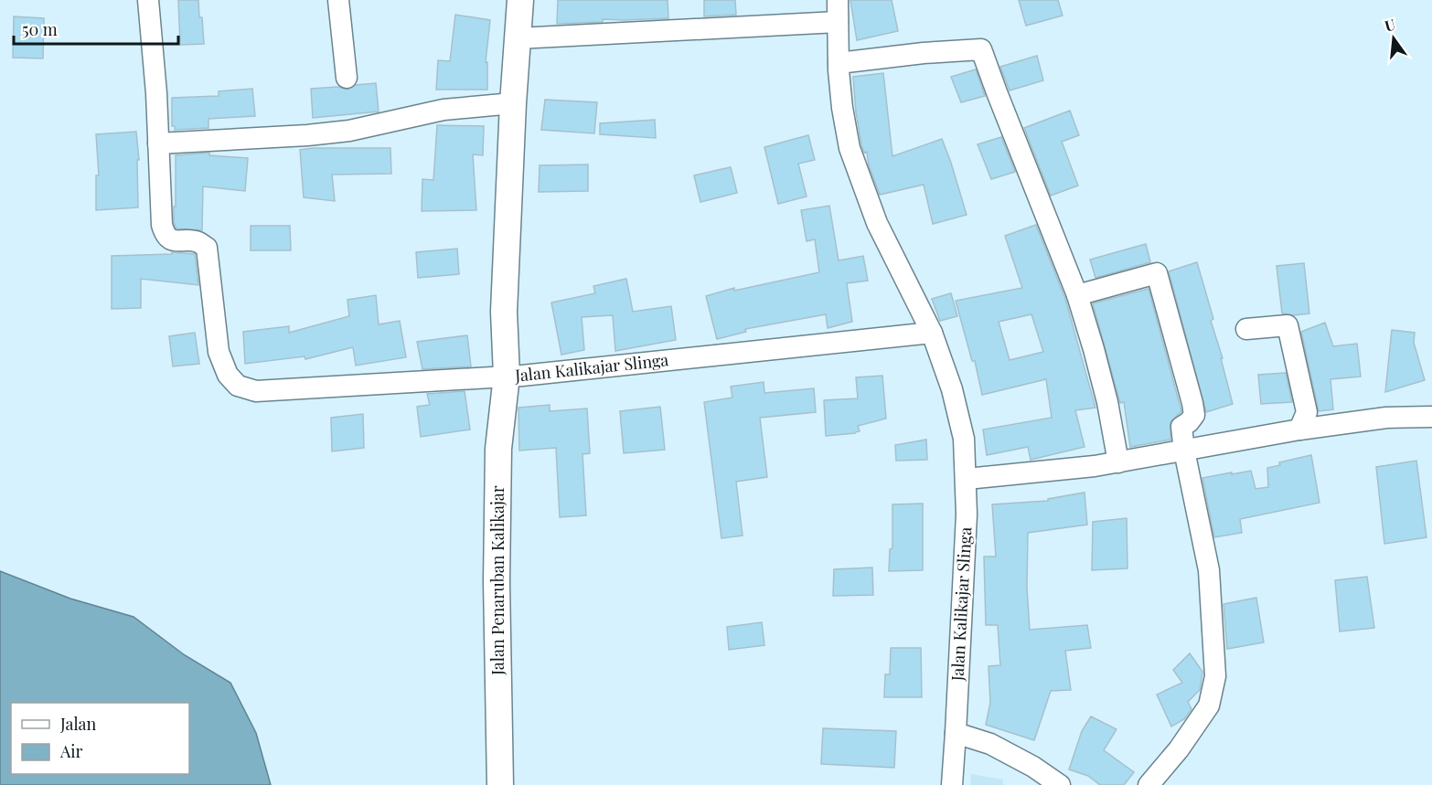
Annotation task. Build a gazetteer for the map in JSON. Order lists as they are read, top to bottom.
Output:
{
  "streets": {
    "street": ["Jalan Kalikajar Slinga", "Jalan Penaruban Kalikajar"]
  },
  "crossings": [
    ["Jalan Kalikajar Slinga", "Jalan Penaruban Kalikajar"]
  ],
  "legend": ["Jalan", "Air"],
  "scale_bar": "50 m",
  "north": "top"
}
